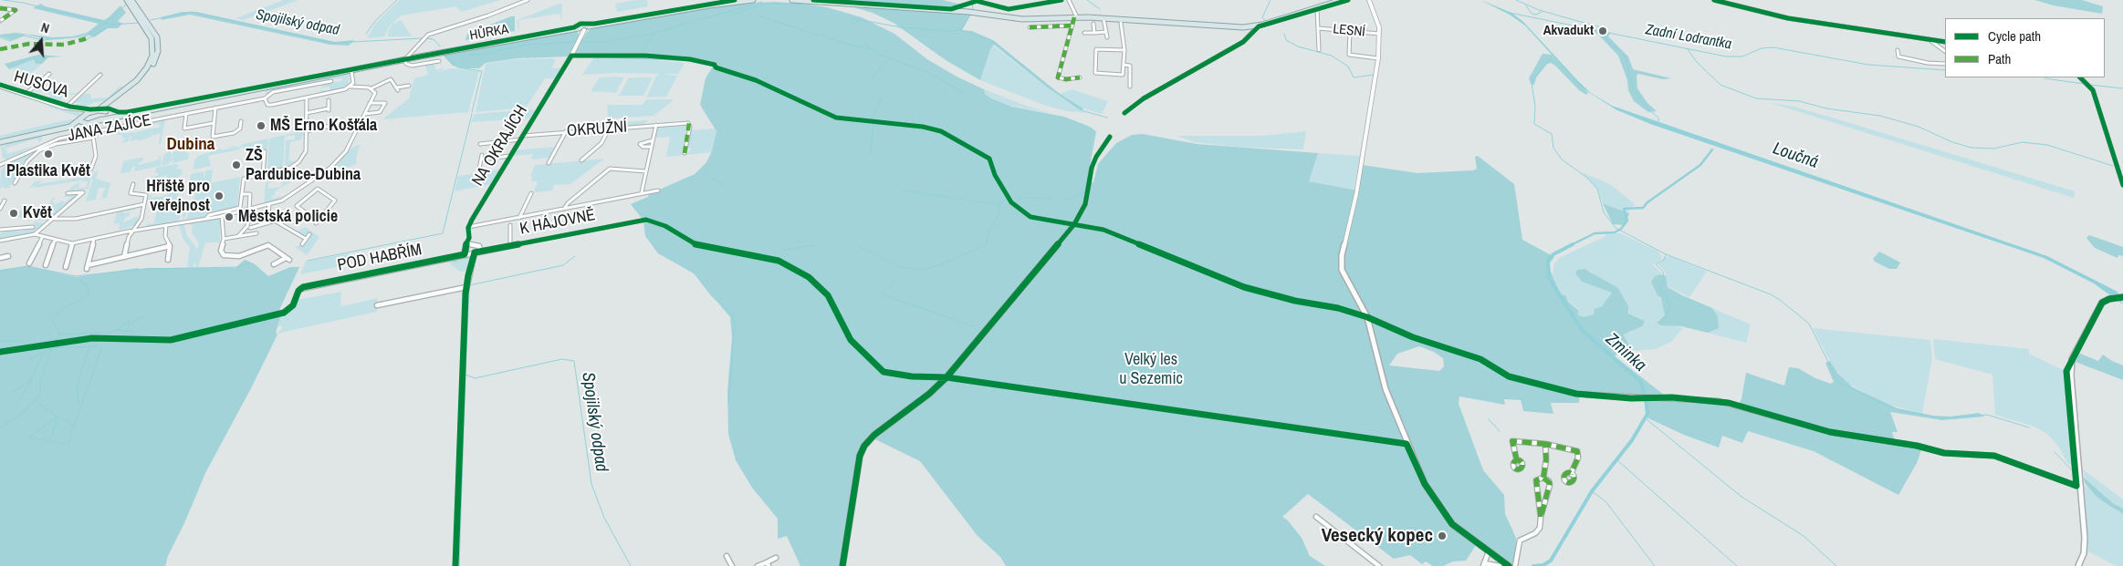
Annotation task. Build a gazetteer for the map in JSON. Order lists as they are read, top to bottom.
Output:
{
  "streets": {
    "main road": ["HŮRKA", "HUSOVA"],
    "street": [
      "LESNÍ",
      "JANA ZAJÍCE",
      "OKRUŽNÍ",
      "NA OKRAJÍCH",
      "K HÁJOVNĚ",
      "POD HABŘÍM"
    ]
  },
  "crossings": [
    ["HŮRKA", "HUSOVA"],
    ["OKRUŽNÍ", "NA OKRAJÍCH"],
    ["NA OKRAJÍCH", "K HÁJOVNĚ"],
    ["NA OKRAJÍCH", "POD HABŘÍM"],
    ["K HÁJOVNĚ", "POD HABŘÍM"]
  ],
  "districts": ["Dubina"],
  "water": [
    "Spojilský odpad",
    "Zadní Lodrantka",
    "Loučná",
    "Zminka"
  ],
  "parks": ["Velký les u Sezemic"],
  "places": [
    "Akvadukt",
    "MŠ Erno Košťála",
    "Plastika Květ",
    "ZŠ Pardubice-Dubina",
    "Hřiště pro veřejnost",
    "Květ",
    "Městská policie",
    "Vesecký kopec"
  ],
  "legend": ["Cycle path", "Path"],
  "north": "top"
}
